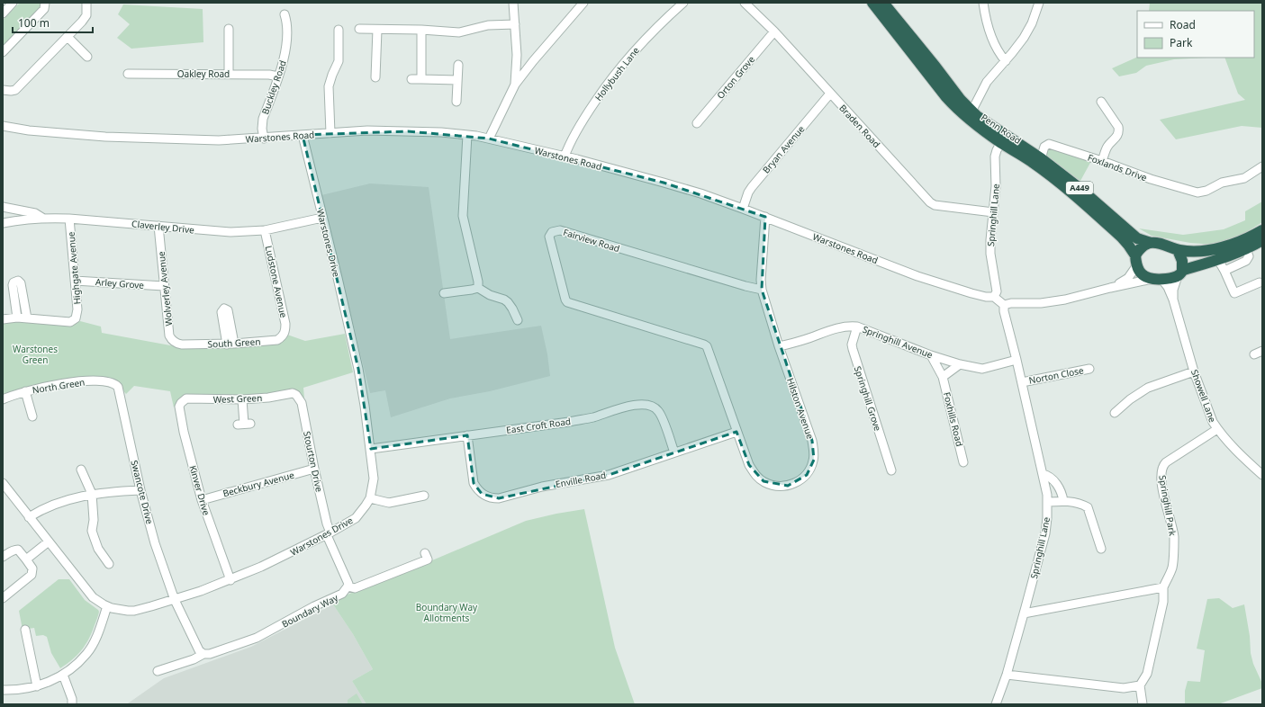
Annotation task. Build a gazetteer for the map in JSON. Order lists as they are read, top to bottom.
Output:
{
  "streets": {
    "highway": ["Penn Road", "A449"],
    "street": [
      "Oakley Road",
      "Hollybush Lane",
      "Orton Grove",
      "Buckley Road",
      "Braden Road",
      "Warstones Road",
      "Bryan Avenue",
      "Foxlands Drive",
      "Springhill Lane",
      "Claverley Drive",
      "Fairview Road",
      "Warstones Drive",
      "Highgate Avenue",
      "Ludstone Avenue",
      "Arley Grove",
      "Wolverley Avenue",
      "Springhill Avenue",
      "South Green",
      "Norton Close",
      "North Green",
      "Showell Lane",
      "West Green",
      "Springhill Grove",
      "Hilston Avenue",
      "Foxhills Road",
      "East Croft Road",
      "Stourton Drive",
      "Enville Road",
      "Beckbury Avenue",
      "Kinver Drive",
      "Swancote Drive",
      "Springhill Park",
      "Boundary Way"
    ]
  },
  "crossings": [
    ["Oakley Road", "Buckley Road"],
    ["Hollybush Lane", "Warstones Road"],
    ["Orton Grove", "Braden Road"],
    ["Buckley Road", "Warstones Road"],
    ["Braden Road", "Bryan Avenue"],
    ["Braden Road", "Springhill Lane"],
    ["Penn Road", "Foxlands Drive"],
    ["Penn Road", "Springhill Lane"],
    ["Penn Road", "Showell Lane"],
    ["Warstones Road", "Bryan Avenue"],
    ["Warstones Road", "Springhill Lane"],
    ["Warstones Road", "Warstones Drive"],
    ["Warstones Road", "Hilston Avenue"],
    ["Springhill Lane", "Springhill Avenue"],
    ["Springhill Lane", "Norton Close"],
    ["Claverley Drive", "Warstones Drive"],
    ["Claverley Drive", "Highgate Avenue"],
    ["Claverley Drive", "Ludstone Avenue"],
    ["Claverley Drive", "Wolverley Avenue"],
    ["Fairview Road", "Hilston Avenue"],
    ["Warstones Drive", "East Croft Road"],
    ["Warstones Drive", "Stourton Drive"],
    ["Warstones Drive", "Kinver Drive"],
    ["Warstones Drive", "Swancote Drive"],
    ["Highgate Avenue", "Arley Grove"],
    ["Ludstone Avenue", "South Green"],
    ["Arley Grove", "Wolverley Avenue"],
    ["Wolverley Avenue", "South Green"],
    ["Springhill Avenue", "Springhill Grove"],
    ["Springhill Avenue", "Hilston Avenue"],
    ["Springhill Avenue", "Foxhills Road"],
    ["North Green", "Swancote Drive"],
    ["Showell Lane", "Springhill Park"],
    ["West Green", "Stourton Drive"],
    ["West Green", "Kinver Drive"],
    ["Hilston Avenue", "Enville Road"],
    ["East Croft Road", "Enville Road"],
    ["Stourton Drive", "Beckbury Avenue"],
    ["Stourton Drive", "Boundary Way"],
    ["Beckbury Avenue", "Kinver Drive"],
    ["Swancote Drive", "Boundary Way"]
  ],
  "parks": ["Warstones Green", "Boundary Way Allotments"],
  "legend": ["Road", "Park"],
  "scale_bar": "100 m"
}
